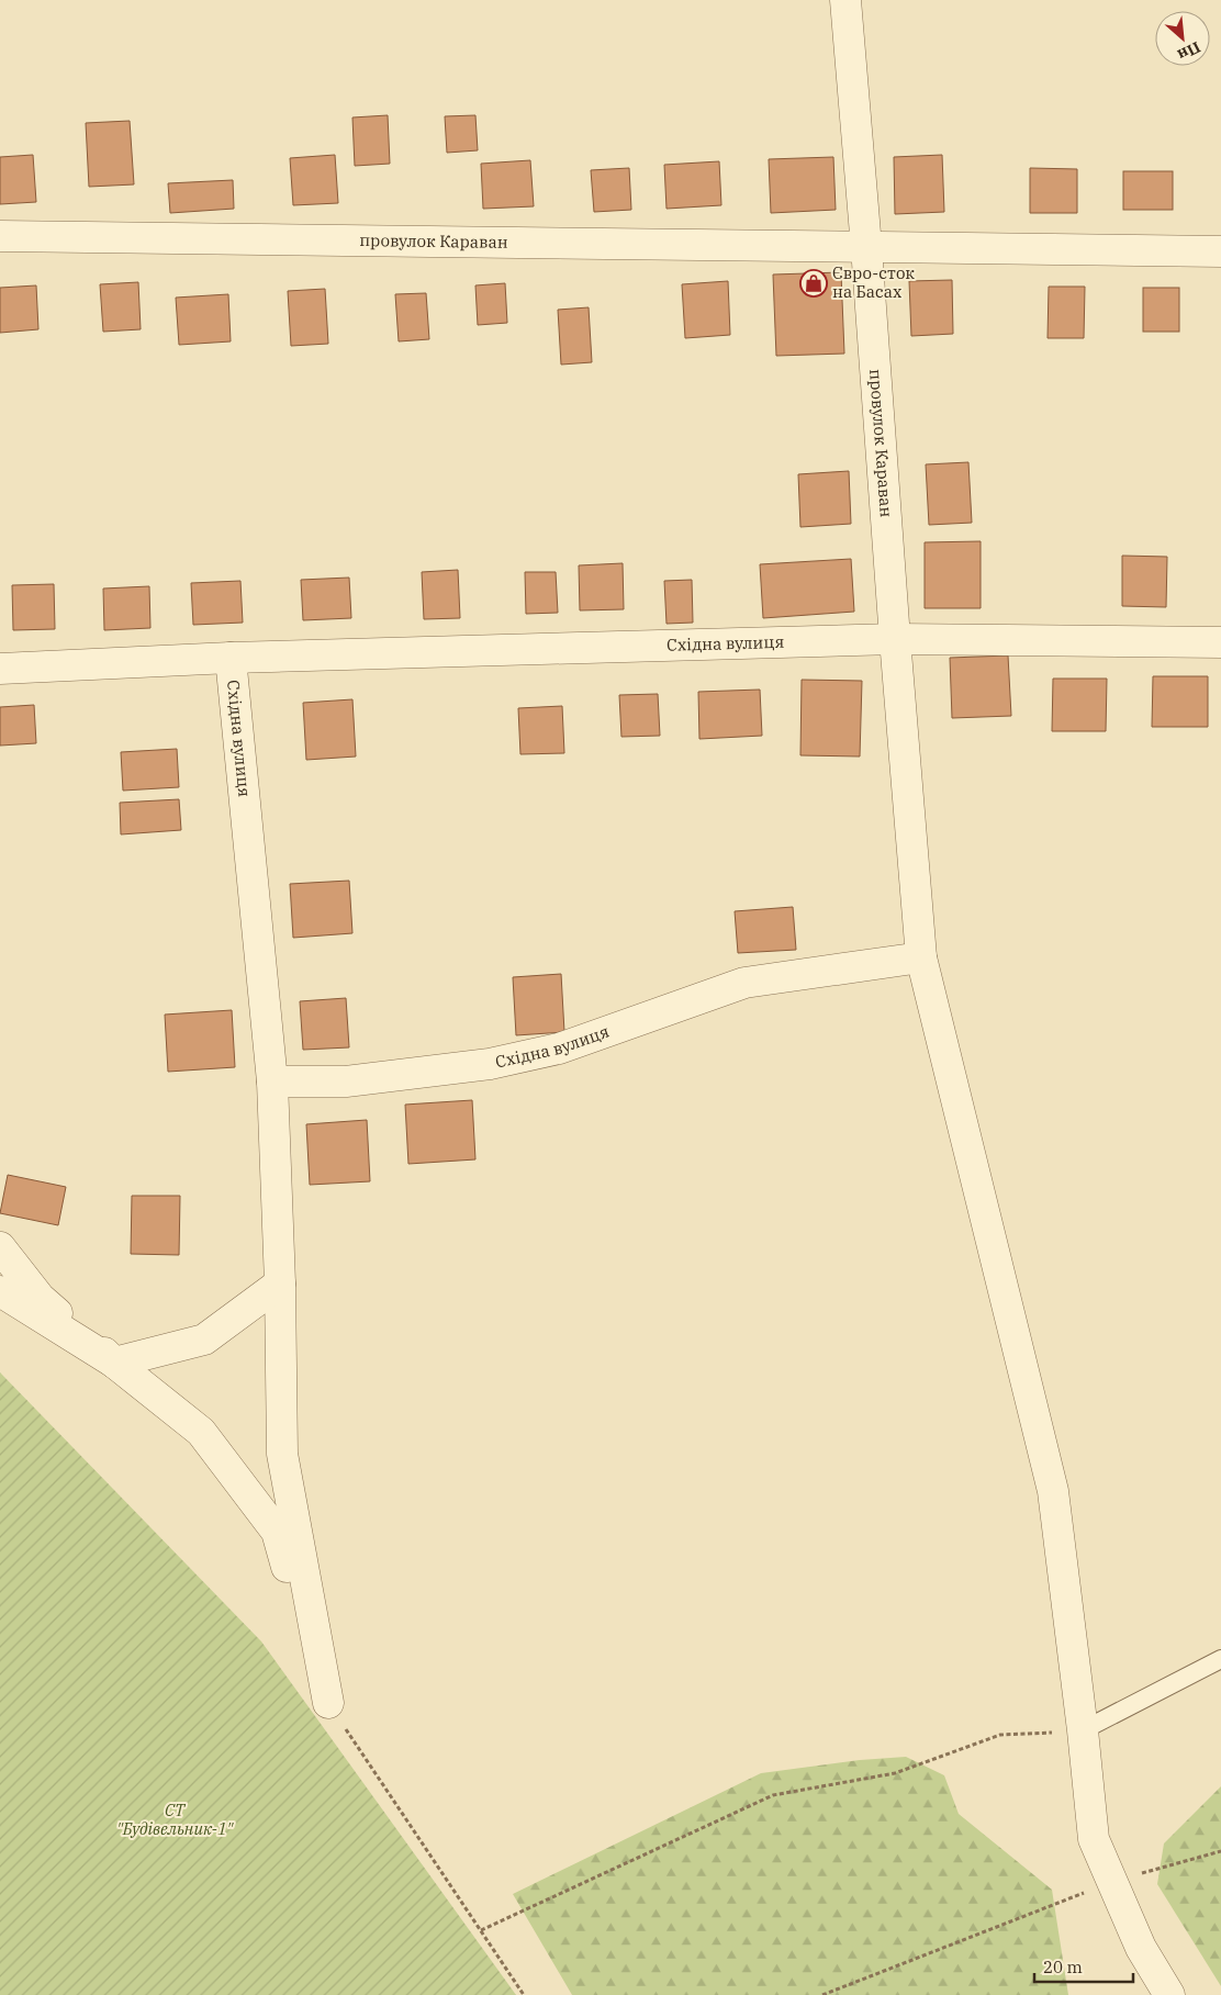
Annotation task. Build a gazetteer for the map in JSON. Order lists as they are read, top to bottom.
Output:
{
  "streets": {
    "street": ["провулок Караван", "Східна вулиця"]
  },
  "crossings": [
    ["провулок Караван", "Східна вулиця"]
  ],
  "parks": ["СТ \"Будівельник-1\""],
  "places": {
    "shop": ["Євро-сток на Басах"]
  },
  "scale_bar": "20 m",
  "north": "bottom right"
}
